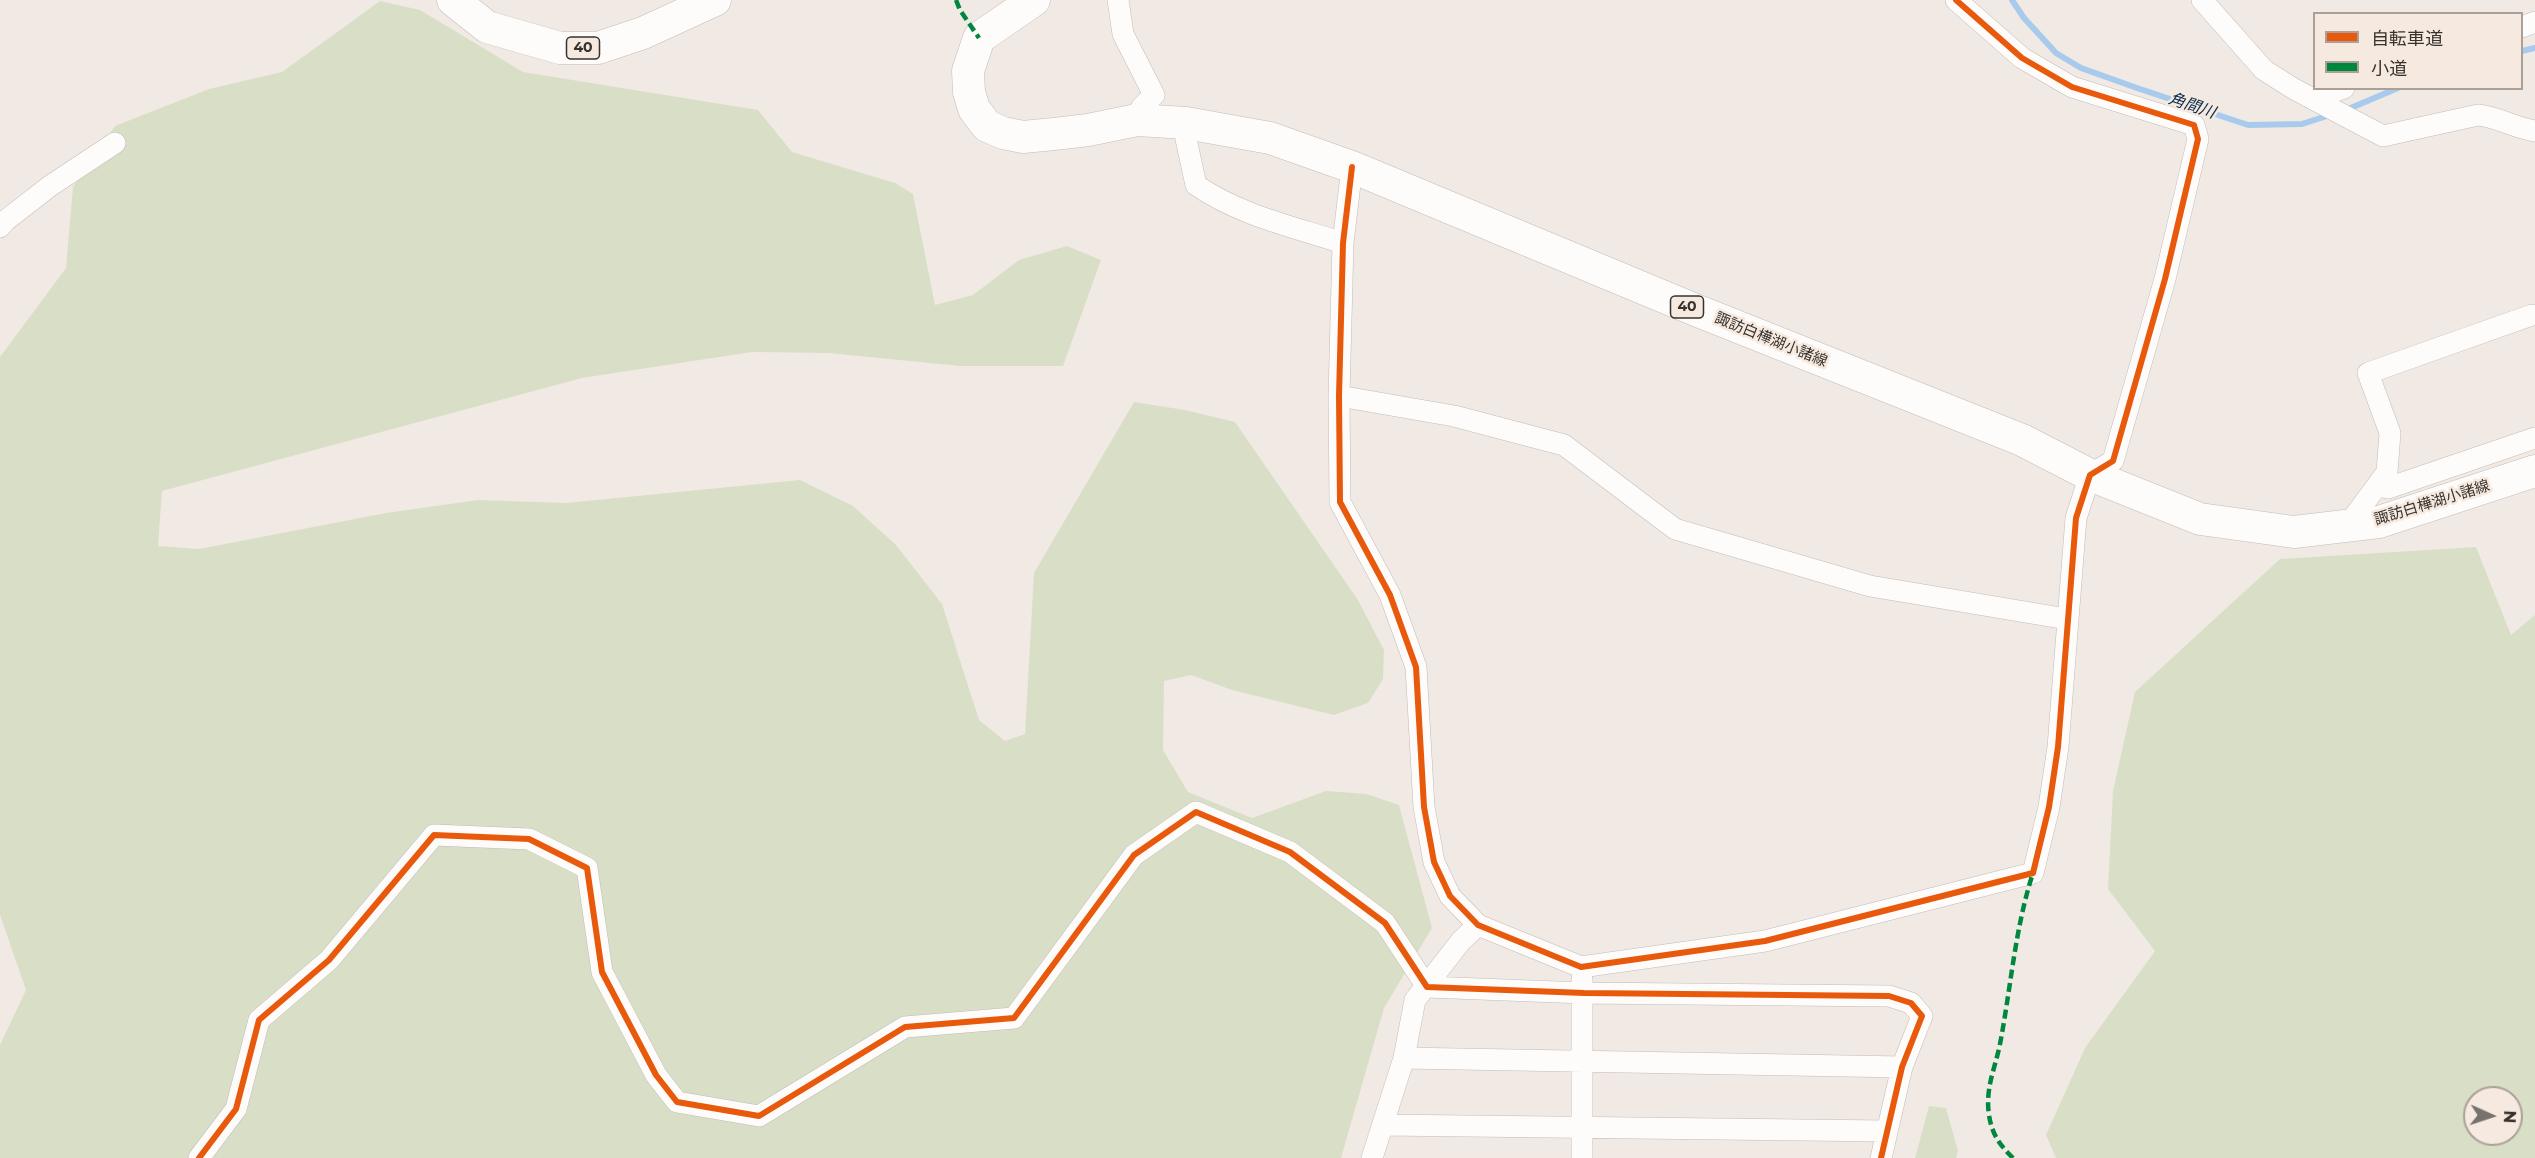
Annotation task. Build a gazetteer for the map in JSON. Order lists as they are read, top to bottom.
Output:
{
  "streets": {
    "main road": ["40", "諏訪白樺湖小諸線"]
  },
  "water": ["角間川"],
  "legend": ["自転車道", "小道"],
  "north": "right"
}
